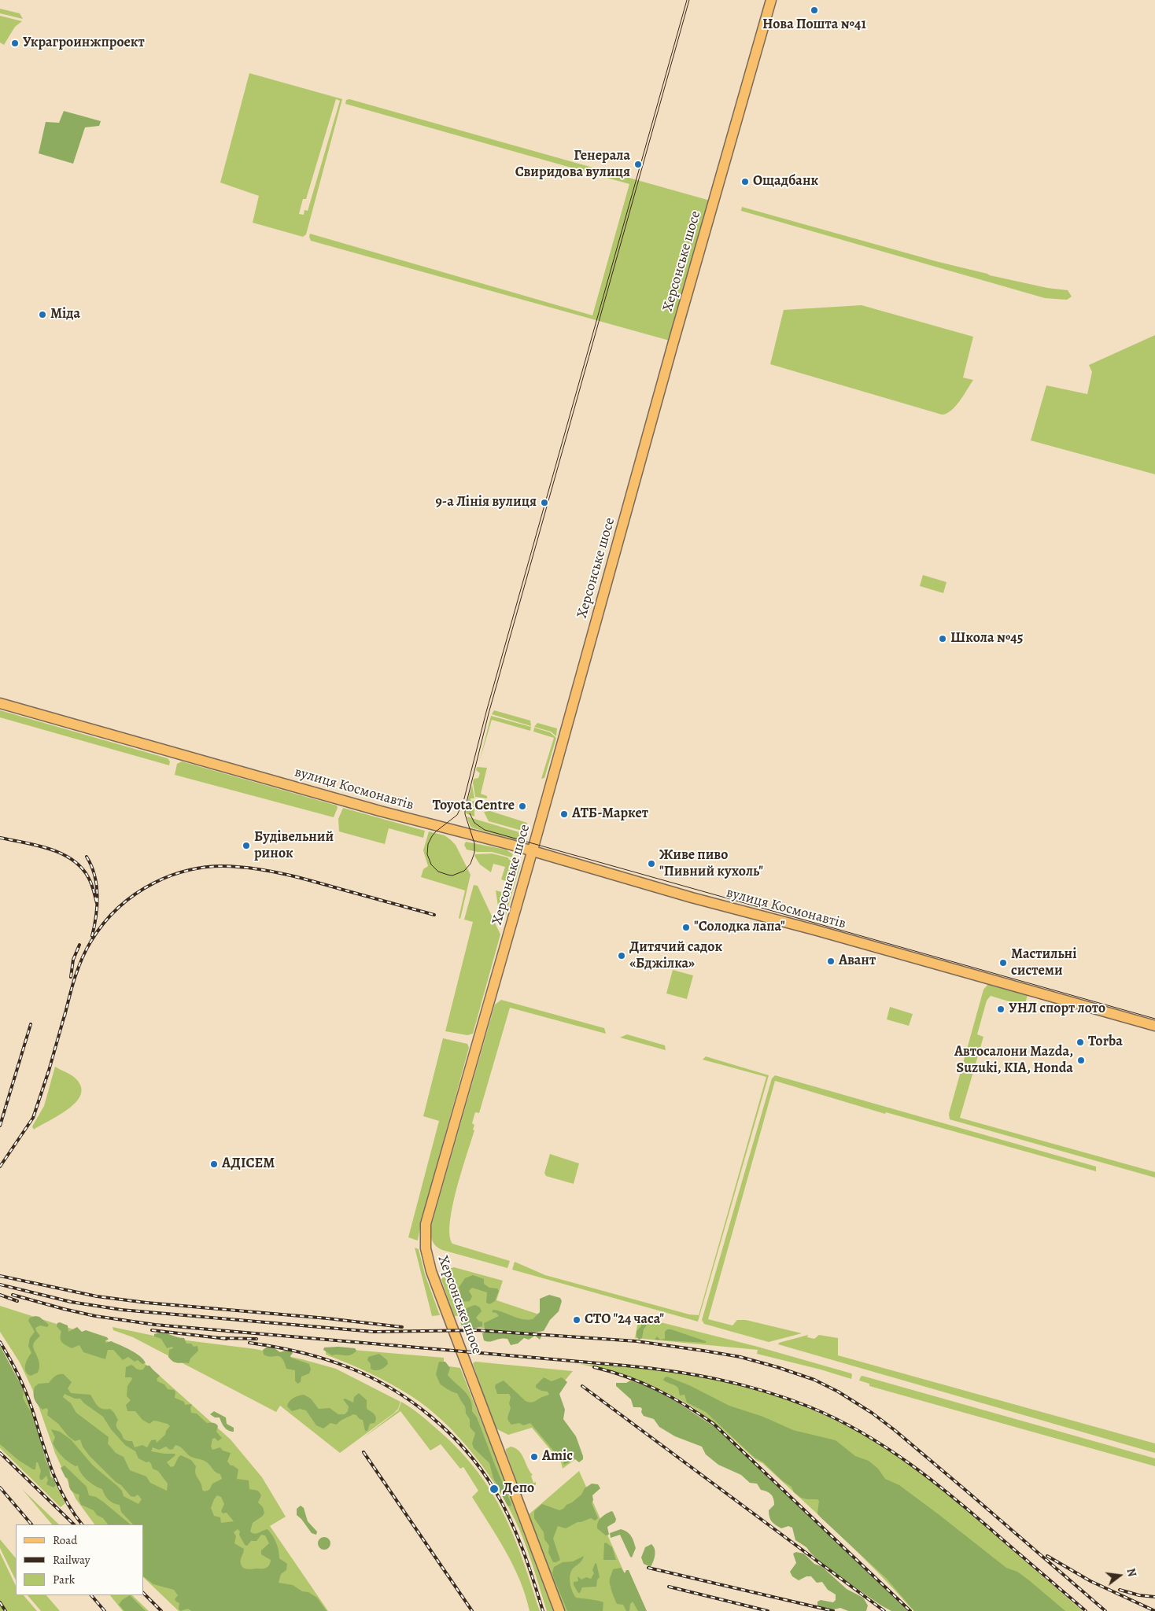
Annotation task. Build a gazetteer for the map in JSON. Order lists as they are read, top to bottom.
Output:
{
  "streets": {
    "main road": ["Херсонське шосе", "вулиця Космонавтів"]
  },
  "crossings": [
    ["Херсонське шосе", "вулиця Космонавтів"]
  ],
  "places": [
    "Нова Пошта №41",
    "Украгроинжпроект",
    "Генерала Свиридова вулиця",
    "Ощадбанк",
    "Міда",
    "9-а Лінія вулиця",
    "Школа №45",
    "Toyota Centre",
    "АТБ-Маркет",
    "Будівельний ринок",
    "Живе пиво \"Пивний кухоль\"",
    "\"Солодка лапа\"",
    "Дитячий садок «Бджілка»",
    "Авант",
    "Мастильні системи",
    "УНЛ спорт лото",
    "Torba",
    "Автосалони Mazda, Suzuki, KIA, Honda",
    "АДІСЕМ",
    "СТО \"24 часа\"",
    "Amic",
    "Депо"
  ],
  "legend": ["Road", "Railway", "Park"],
  "north": "right"
}
